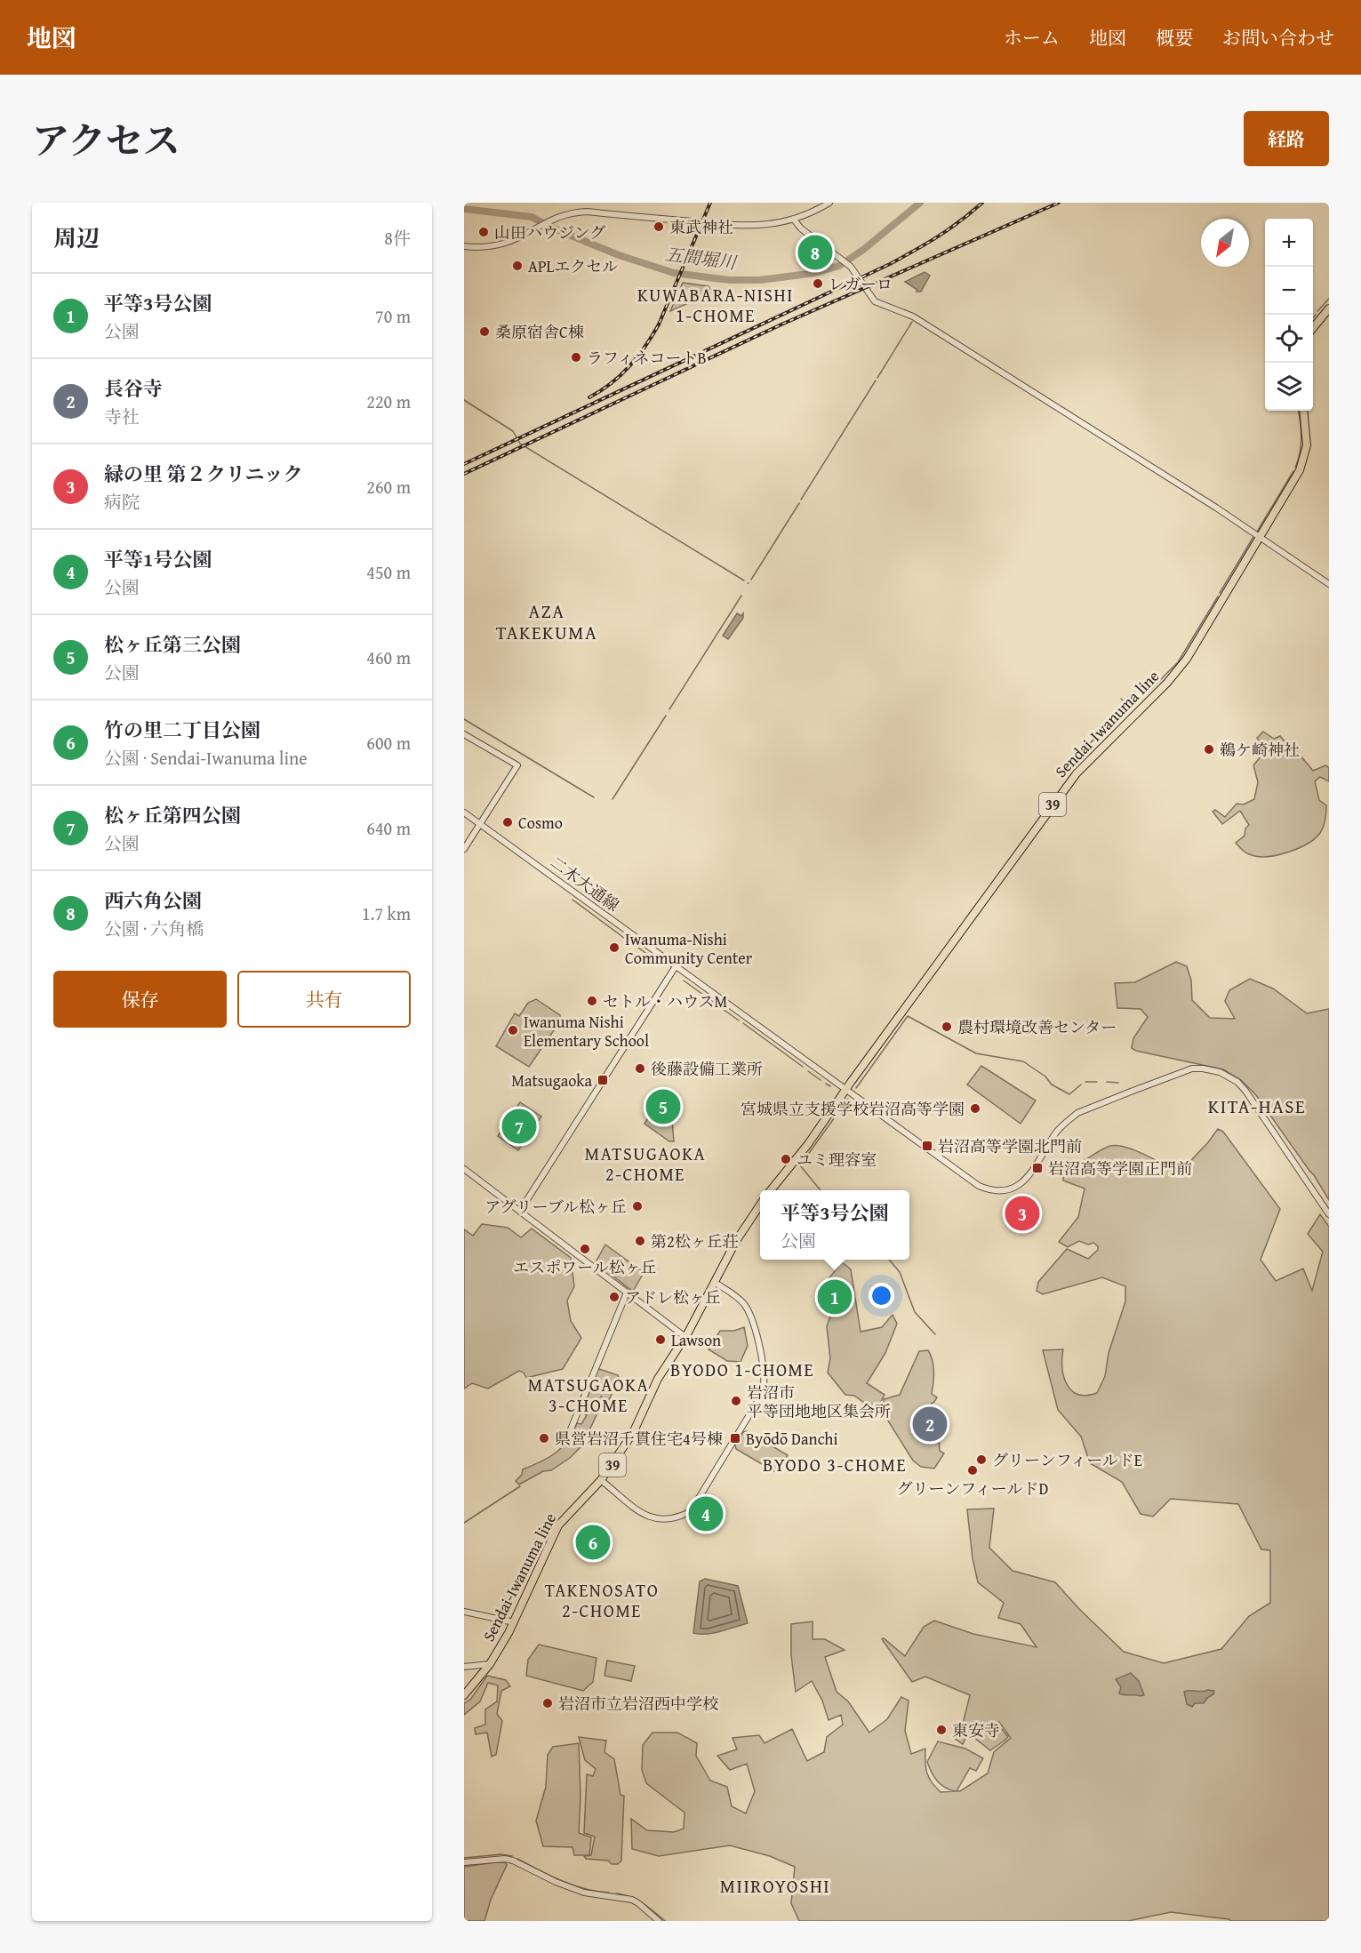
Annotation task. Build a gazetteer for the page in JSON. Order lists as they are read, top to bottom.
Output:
{
  "streets": {
    "main road": ["Sendai-Iwanuma line", "39"],
    "street": ["二木大通線"]
  },
  "crossings": [
    ["Sendai-Iwanuma line", "二木大通線"]
  ],
  "districts": [
    "KUWABARA-NISHI 1-CHOME",
    "AZA TAKEKUMA",
    "KITA-HASE",
    "MATSUGAOKA 2-CHOME",
    "BYODO 1-CHOME",
    "MATSUGAOKA 3-CHOME",
    "BYODO 3-CHOME",
    "TAKENOSATO 2-CHOME",
    "MIIROYOSHI"
  ],
  "water": ["五間堀川"],
  "places": {
    "other": [
      "東武神社",
      "山田ハウジング",
      "APLエクセル",
      "レガーロ",
      "桑原宿舎C棟",
      "ラフィネコートB",
      "鵜ケ崎神社",
      "Cosmo",
      "Iwanuma-Nishi Community Center",
      "セトル・ハウスM",
      "農村環境改善センター",
      "Iwanuma Nishi Elementary School",
      "後藤設備工業所",
      "宮城県立支援学校岩沼高等学園",
      "ユミ理容室",
      "アグリーブル松ヶ丘",
      "第2松ヶ丘荘",
      "エスポワール松ヶ丘",
      "アドレ松ヶ丘",
      "Lawson",
      "岩沼市 平等団地地区集会所",
      "県営岩沼千貫住宅4号棟",
      "グリーンフィールドE",
      "グリーンフィールドD",
      "岩沼市立岩沼西中学校",
      "東安寺"
    ],
    "transit": [
      "Matsugaoka",
      "岩沼高等学園北門前",
      "岩沼高等学園正門前",
      "Byōdō Danchi"
    ]
  },
  "north": "bottom left",
  "page": {
    "header": "地図",
    "nav": [
      "ホーム",
      "地図",
      "概要",
      "お問い合わせ"
    ],
    "title": "アクセス",
    "buttons": [
      "経路",
      ["保存", "共有"]
    ],
    "heading": ["周辺", "8件"],
    "map_buttons": ["+", "−"],
    "pins": [
      "8",
      "5",
      "7",
      "3",
      "1",
      "2",
      "4",
      "6"
    ],
    "list": [
      {
        "mark": "1",
        "name": "平等3号公園",
        "note": "公園",
        "value": "70 m"
      },
      {
        "mark": "2",
        "name": "長谷寺",
        "note": "寺社",
        "value": "220 m"
      },
      {
        "mark": "3",
        "name": "緑の里 第２クリニック",
        "note": "病院",
        "value": "260 m"
      },
      {
        "mark": "4",
        "name": "平等1号公園",
        "note": "公園",
        "value": "450 m"
      },
      {
        "mark": "5",
        "name": "松ヶ丘第三公園",
        "note": "公園",
        "value": "460 m"
      },
      {
        "mark": "6",
        "name": "竹の里二丁目公園",
        "note": "公園 · Sendai-Iwanuma line",
        "value": "600 m"
      },
      {
        "mark": "7",
        "name": "松ヶ丘第四公園",
        "note": "公園",
        "value": "640 m"
      },
      {
        "mark": "8",
        "name": "西六角公園",
        "note": "公園 · 六角橋",
        "value": "1.7 km"
      }
    ],
    "popup": ["平等3号公園", "公園"]
  }
}
